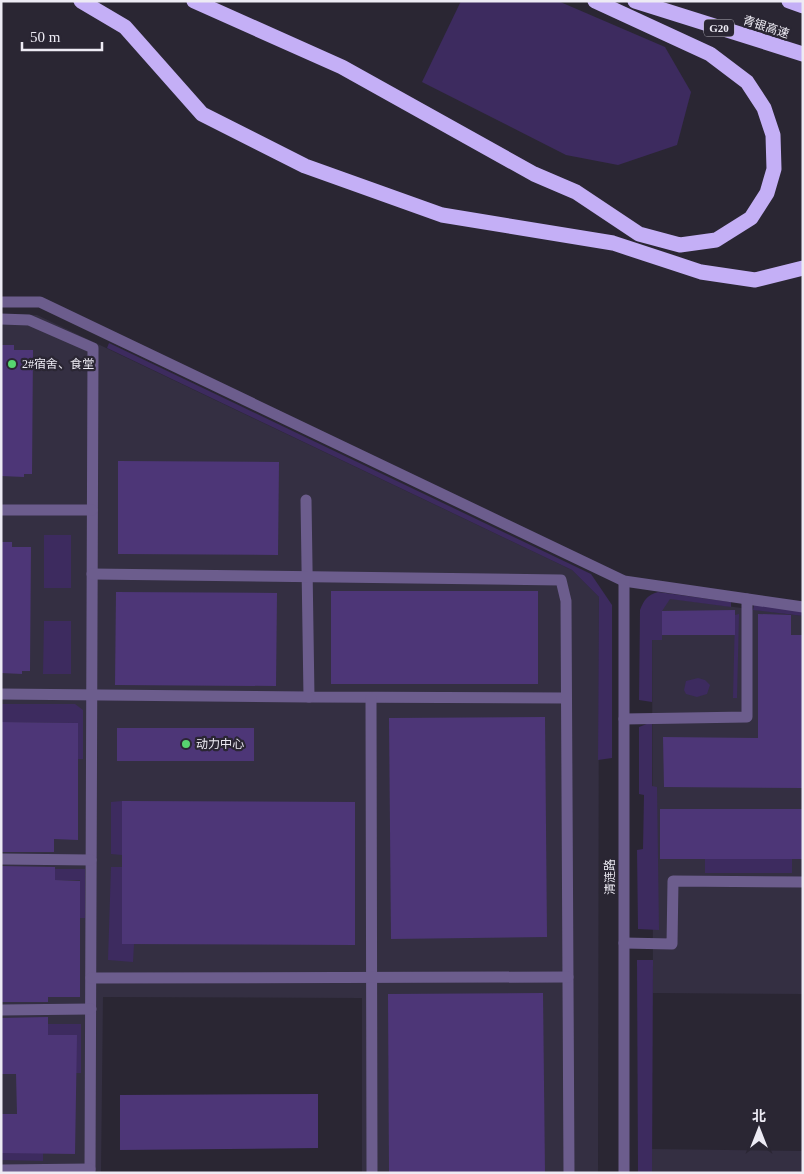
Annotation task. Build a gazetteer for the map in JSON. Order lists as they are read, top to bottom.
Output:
{
  "streets": {
    "highway": ["青银高速", "G20"],
    "street": ["清涟路"]
  },
  "places": ["2#宿舍、食堂", "动力中心"],
  "scale_bar": "50 m",
  "north": "top"
}
